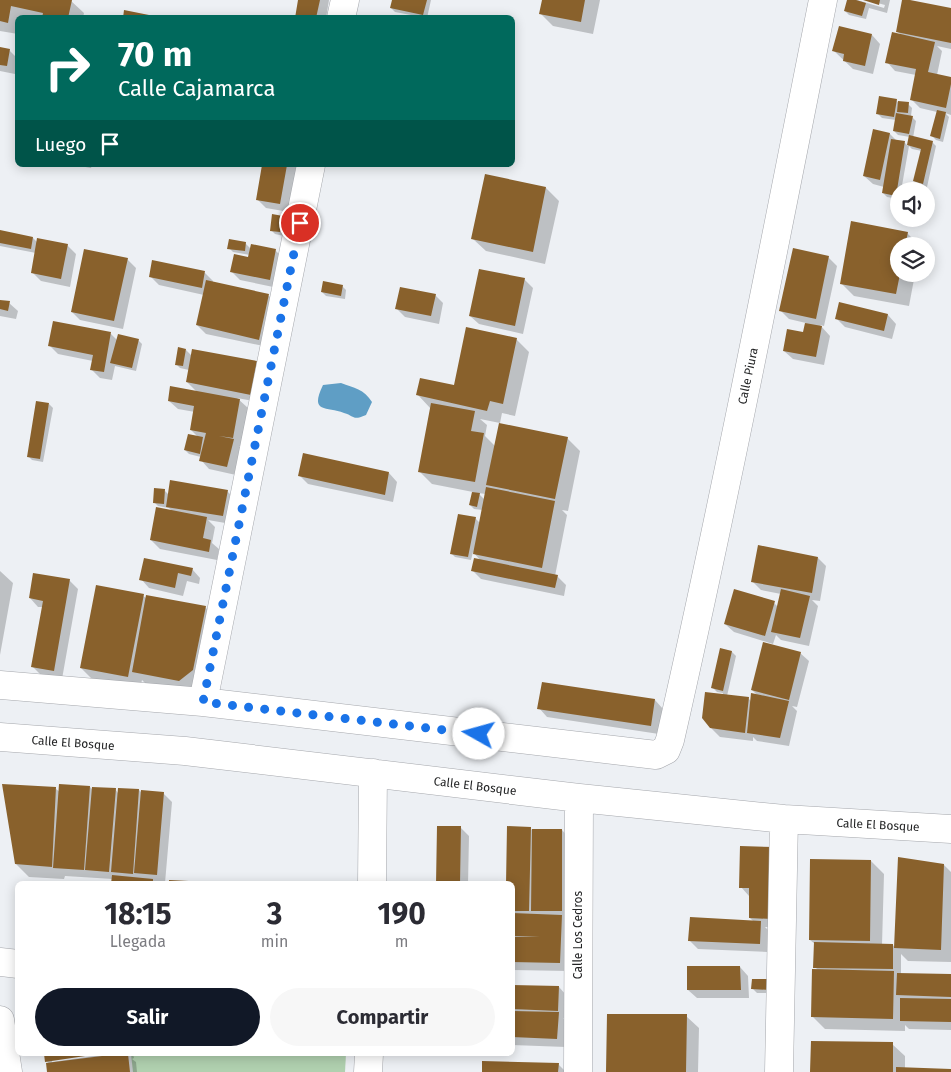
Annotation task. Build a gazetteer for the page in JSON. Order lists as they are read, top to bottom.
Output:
{
  "streets": {
    "street": ["Calle Piura", "Calle El Bosque", "Calle Los Cedros"]
  },
  "crossings": [
    ["Calle El Bosque", "Calle Los Cedros"]
  ],
  "page": {
    "turn": ["70 m", "Calle Cajamarca"],
    "then": "Luego",
    "eta": [
      "18:15",
      "Llegada",
      "3",
      "min",
      "190",
      "m"
    ],
    "buttons": ["Salir", "Compartir"]
  }
}
